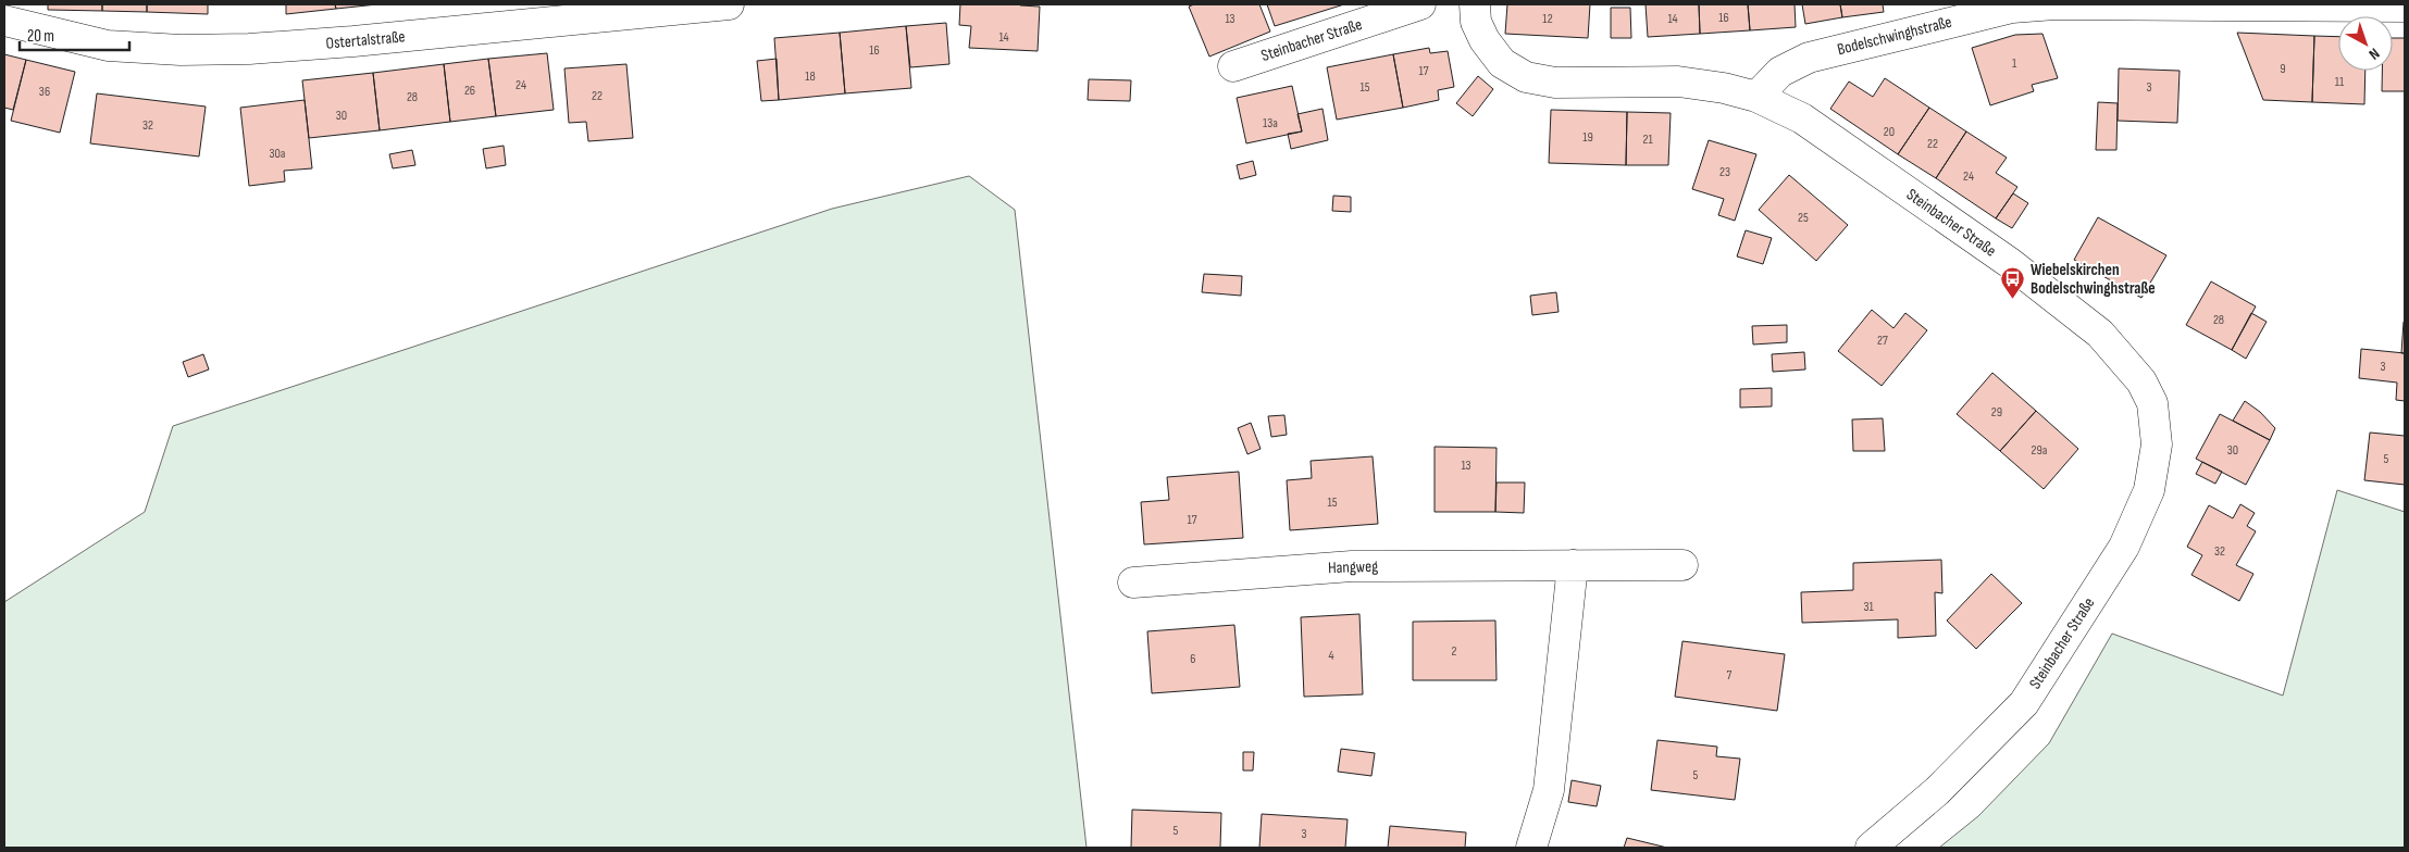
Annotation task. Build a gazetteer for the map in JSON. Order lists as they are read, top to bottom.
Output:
{
  "streets": {
    "street": [
      "Bodelschwinghstraße",
      "Ostertalstraße",
      "Steinbacher Straße",
      "Hangweg"
    ]
  },
  "crossings": [
    ["Bodelschwinghstraße", "Steinbacher Straße"]
  ],
  "places": {
    "bus stop": ["Wiebelskirchen Bodelschwinghstraße"]
  },
  "house_numbers": [
    "16",
    "13",
    "12",
    "14",
    "14",
    "16",
    "1",
    "9",
    "17",
    "18",
    "11",
    "24",
    "15",
    "3",
    "26",
    "36",
    "22",
    "28",
    "30",
    "13a",
    "32",
    "20",
    "19",
    "21",
    "22",
    "30a",
    "23",
    "24",
    "25",
    "28",
    "27",
    "3",
    "29",
    "29a",
    "30",
    "5",
    "13",
    "15",
    "17",
    "32",
    "31",
    "2",
    "4",
    "6",
    "7",
    "5",
    "5",
    "3"
  ],
  "scale_bar": "20 m",
  "north": "bottom right"
}
